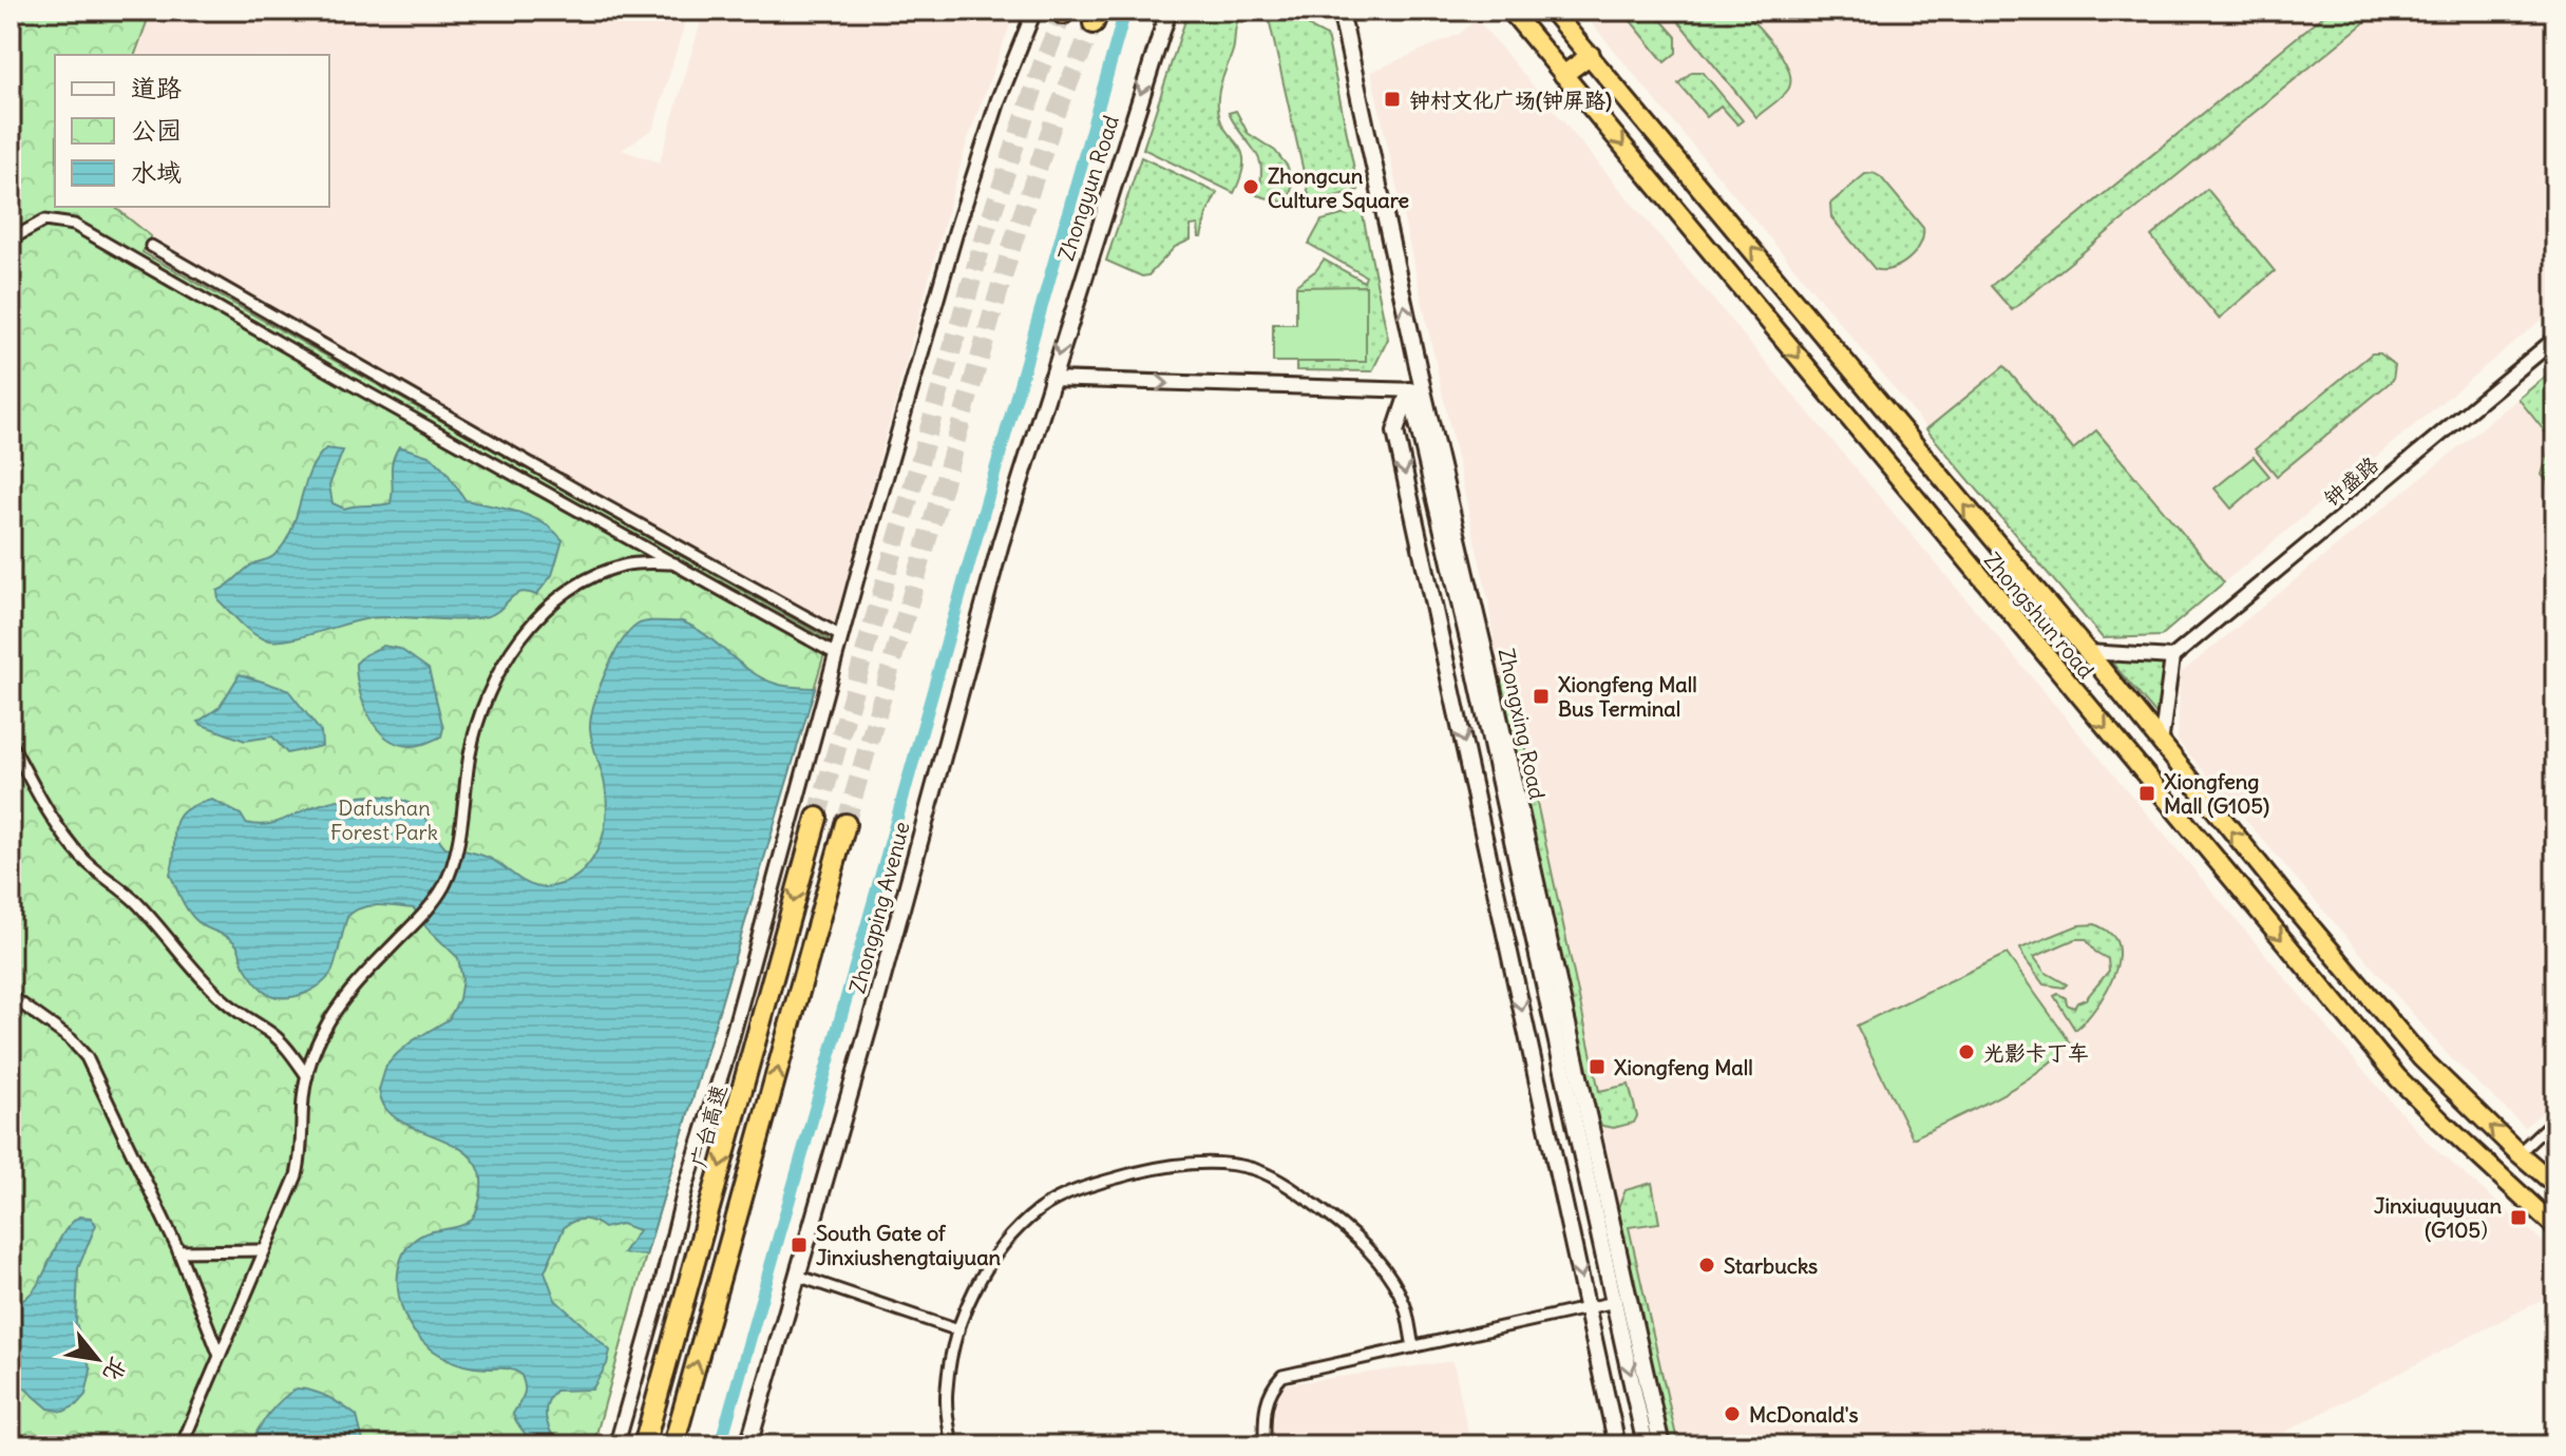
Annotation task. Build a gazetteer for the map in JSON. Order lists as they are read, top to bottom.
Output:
{
  "streets": {
    "highway": ["Zhongshun road", "广台高速"],
    "main road": ["Zhongyun Road", "Zhongxing Road", "Zhongping Avenue"],
    "street": ["钟盛路"]
  },
  "crossings": [
    ["Zhongyun Road", "Zhongping Avenue"]
  ],
  "one_way": ["Zhongyun Road"],
  "parks": ["Dafushan Forest Park"],
  "places": {
    "transit": [
      "钟村文化广场(钟屏路)",
      "Xiongfeng Mall Bus Terminal",
      "Xiongfeng Mall (G105)",
      "Xiongfeng Mall",
      "Jinxiuquyuan (G105）",
      "South Gate of Jinxiushengtaiyuan"
    ],
    "other": [
      "Zhongcun Culture Square",
      "光影卡丁车",
      "Starbucks",
      "McDonald's"
    ]
  },
  "legend": ["道路", "公园", "水域"],
  "north": "bottom right"
}
